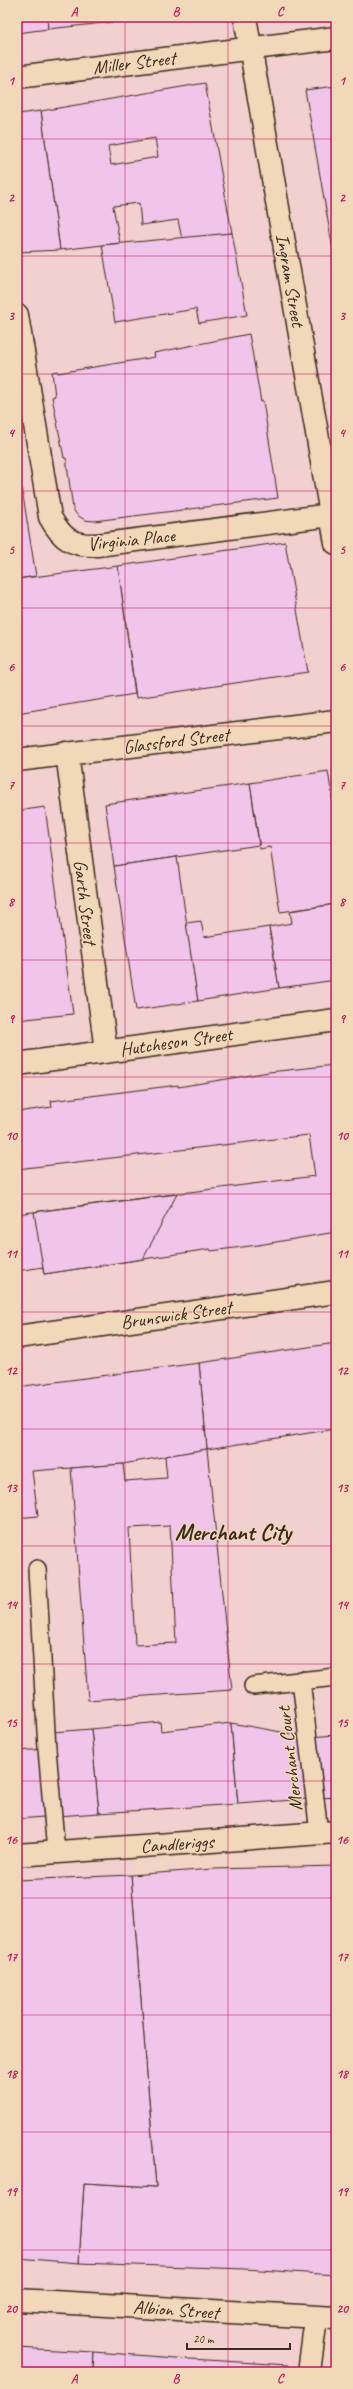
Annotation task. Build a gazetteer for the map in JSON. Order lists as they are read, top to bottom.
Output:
{
  "streets": {
    "street": [
      "Miller Street",
      "Ingram Street",
      "Virginia Place",
      "Glassford Street",
      "Garth Street",
      "Hutcheson Street",
      "Brunswick Street",
      "Candleriggs",
      "Albion Street"
    ],
    "lane": ["Merchant Court"]
  },
  "crossings": [
    ["Miller Street", "Ingram Street"],
    ["Ingram Street", "Virginia Place"],
    ["Glassford Street", "Garth Street"],
    ["Garth Street", "Hutcheson Street"],
    ["Merchant Court", "Candleriggs"]
  ],
  "districts": ["Merchant City"],
  "scale_bar": "20 m",
  "grid": {
    "columns": ["A", "B", "C"],
    "rows": [
      "1",
      "2",
      "3",
      "4",
      "5",
      "6",
      "7",
      "8",
      "9",
      "10",
      "11",
      "12",
      "13",
      "14",
      "15",
      "16",
      "17",
      "18",
      "19",
      "20"
    ]
  }
}
